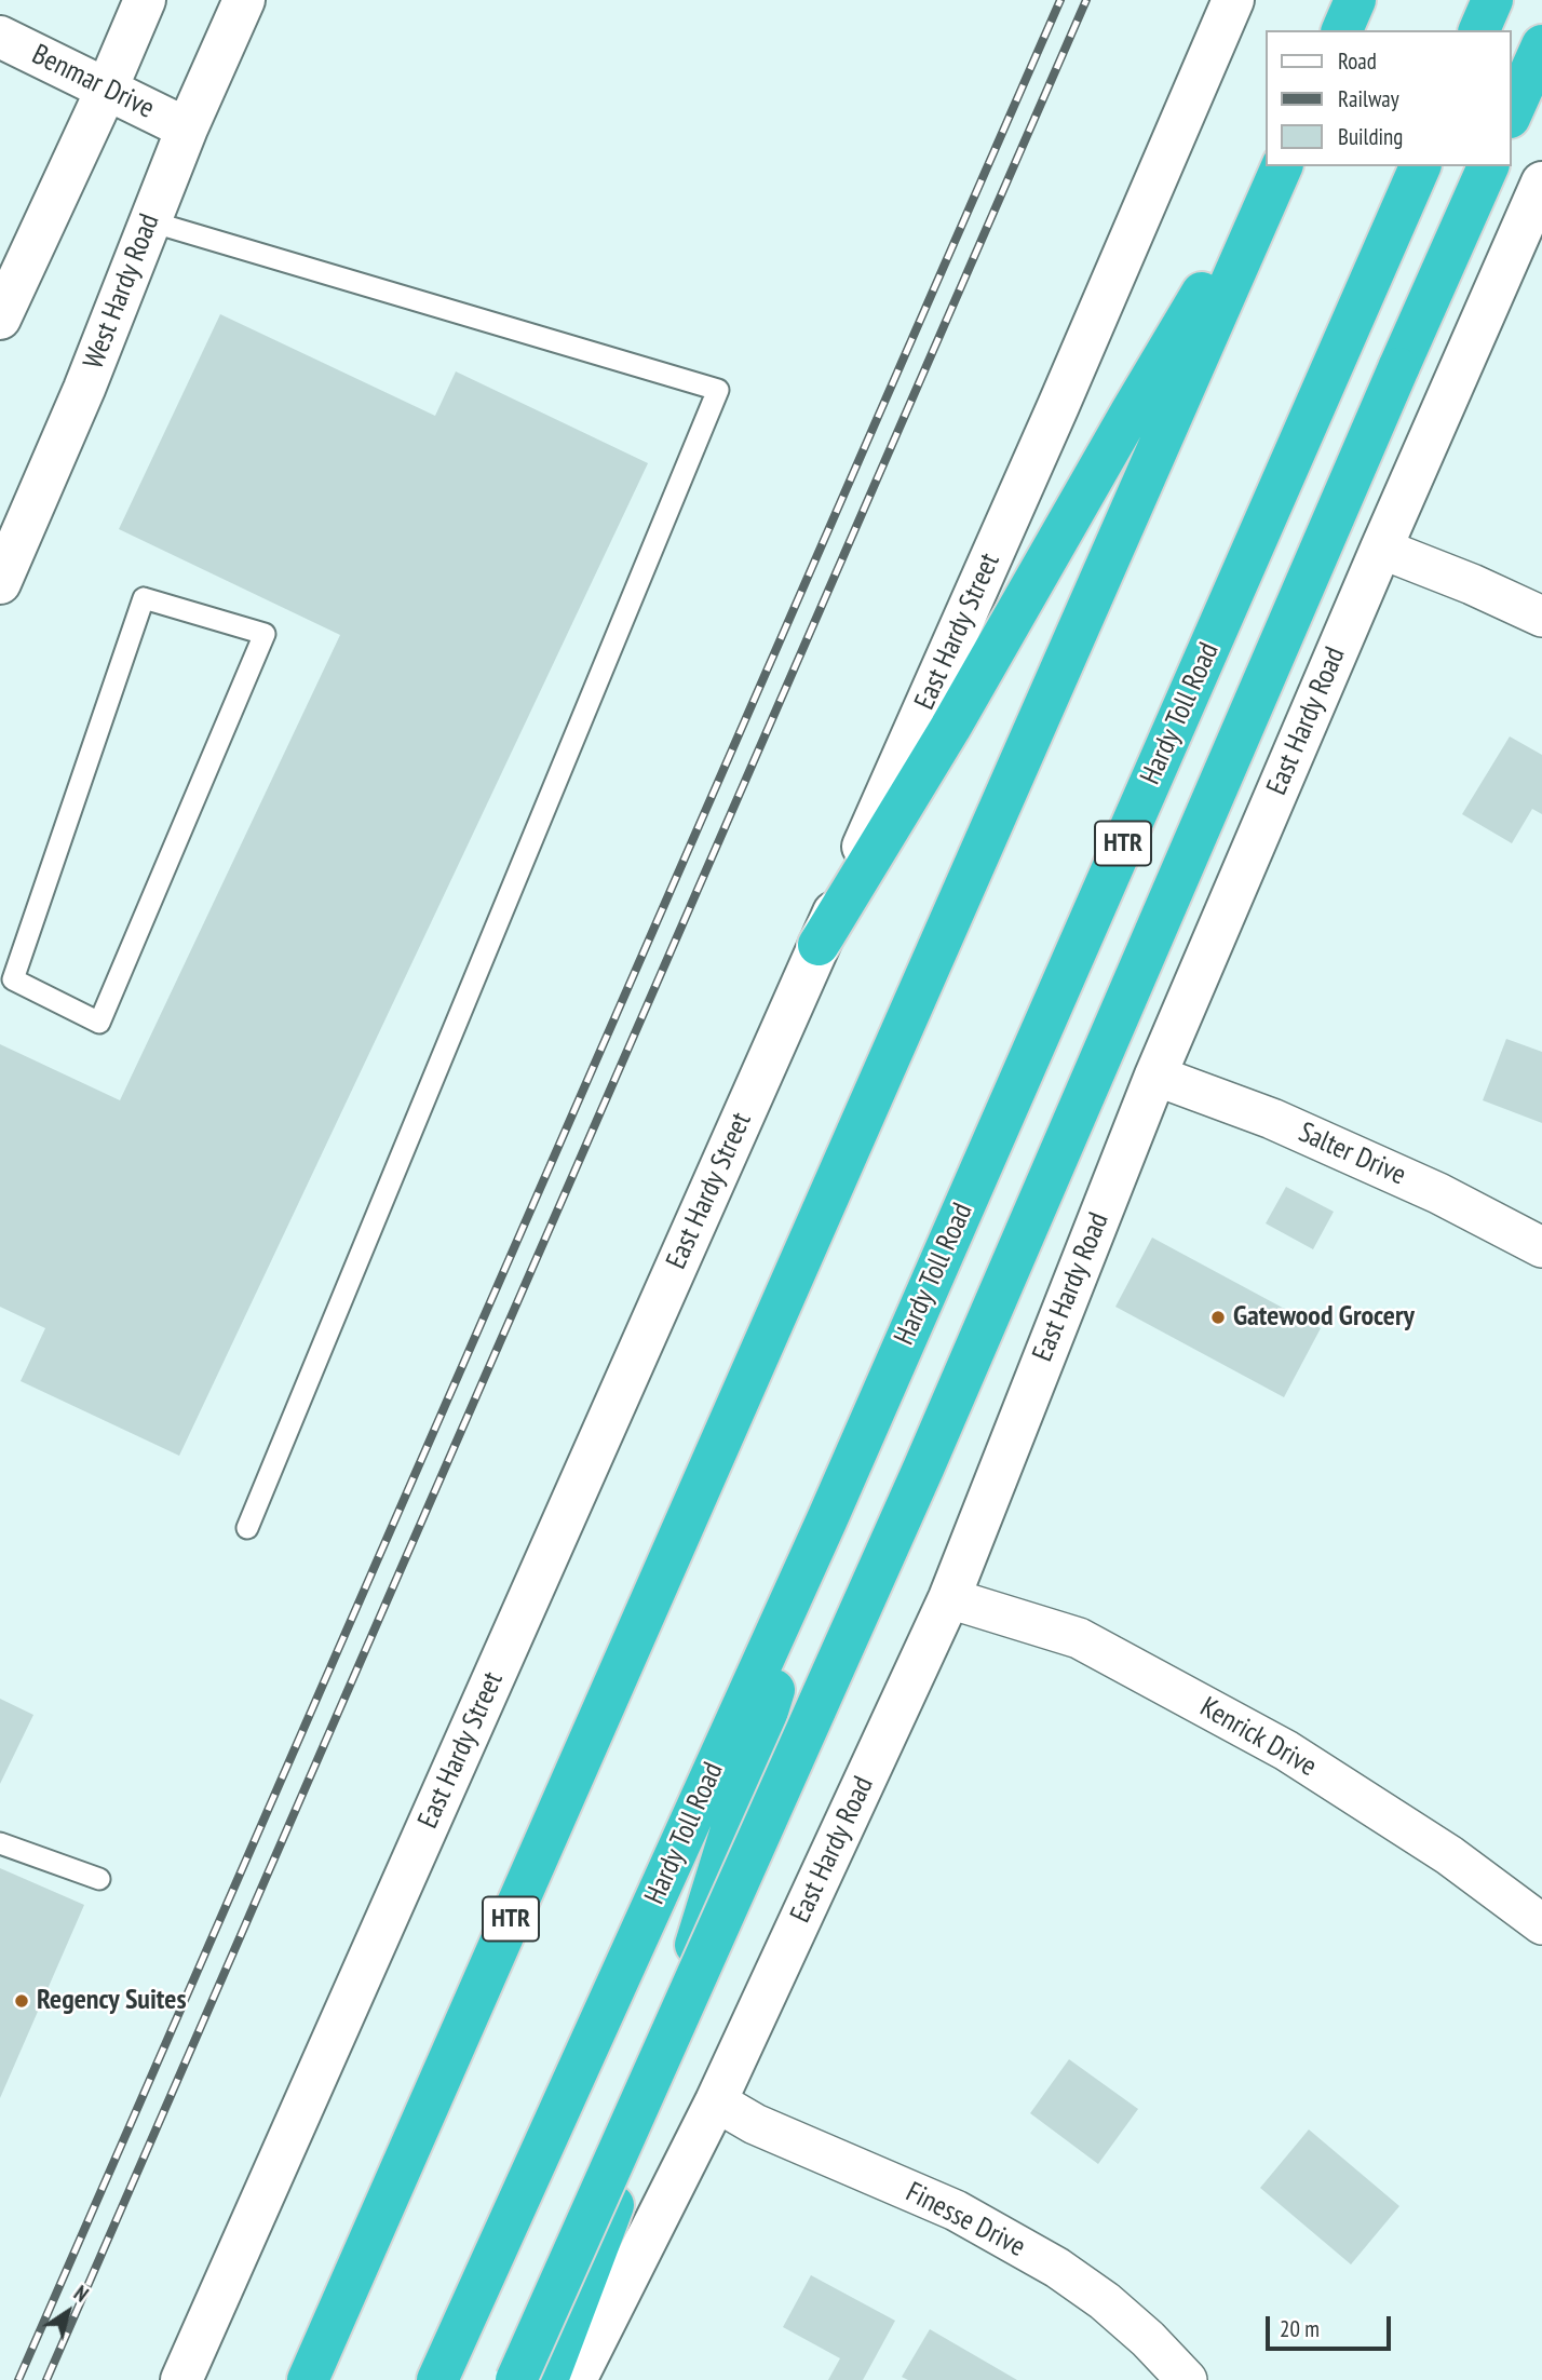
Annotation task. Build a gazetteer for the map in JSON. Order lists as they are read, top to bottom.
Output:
{
  "streets": {
    "highway": ["Hardy Toll Road", "HTR"],
    "main road": [
      "Benmar Drive",
      "West Hardy Road",
      "East Hardy Street",
      "East Hardy Road"
    ],
    "street": ["Salter Drive", "Kenrick Drive", "Finesse Drive"]
  },
  "crossings": [
    ["Benmar Drive", "West Hardy Road"],
    ["East Hardy Road", "Salter Drive"],
    ["East Hardy Road", "Kenrick Drive"],
    ["East Hardy Road", "Finesse Drive"]
  ],
  "places": ["Gatewood Grocery", "Regency Suites"],
  "legend": ["Road", "Railway", "Building"],
  "scale_bar": "20 m",
  "north": "top right"
}
